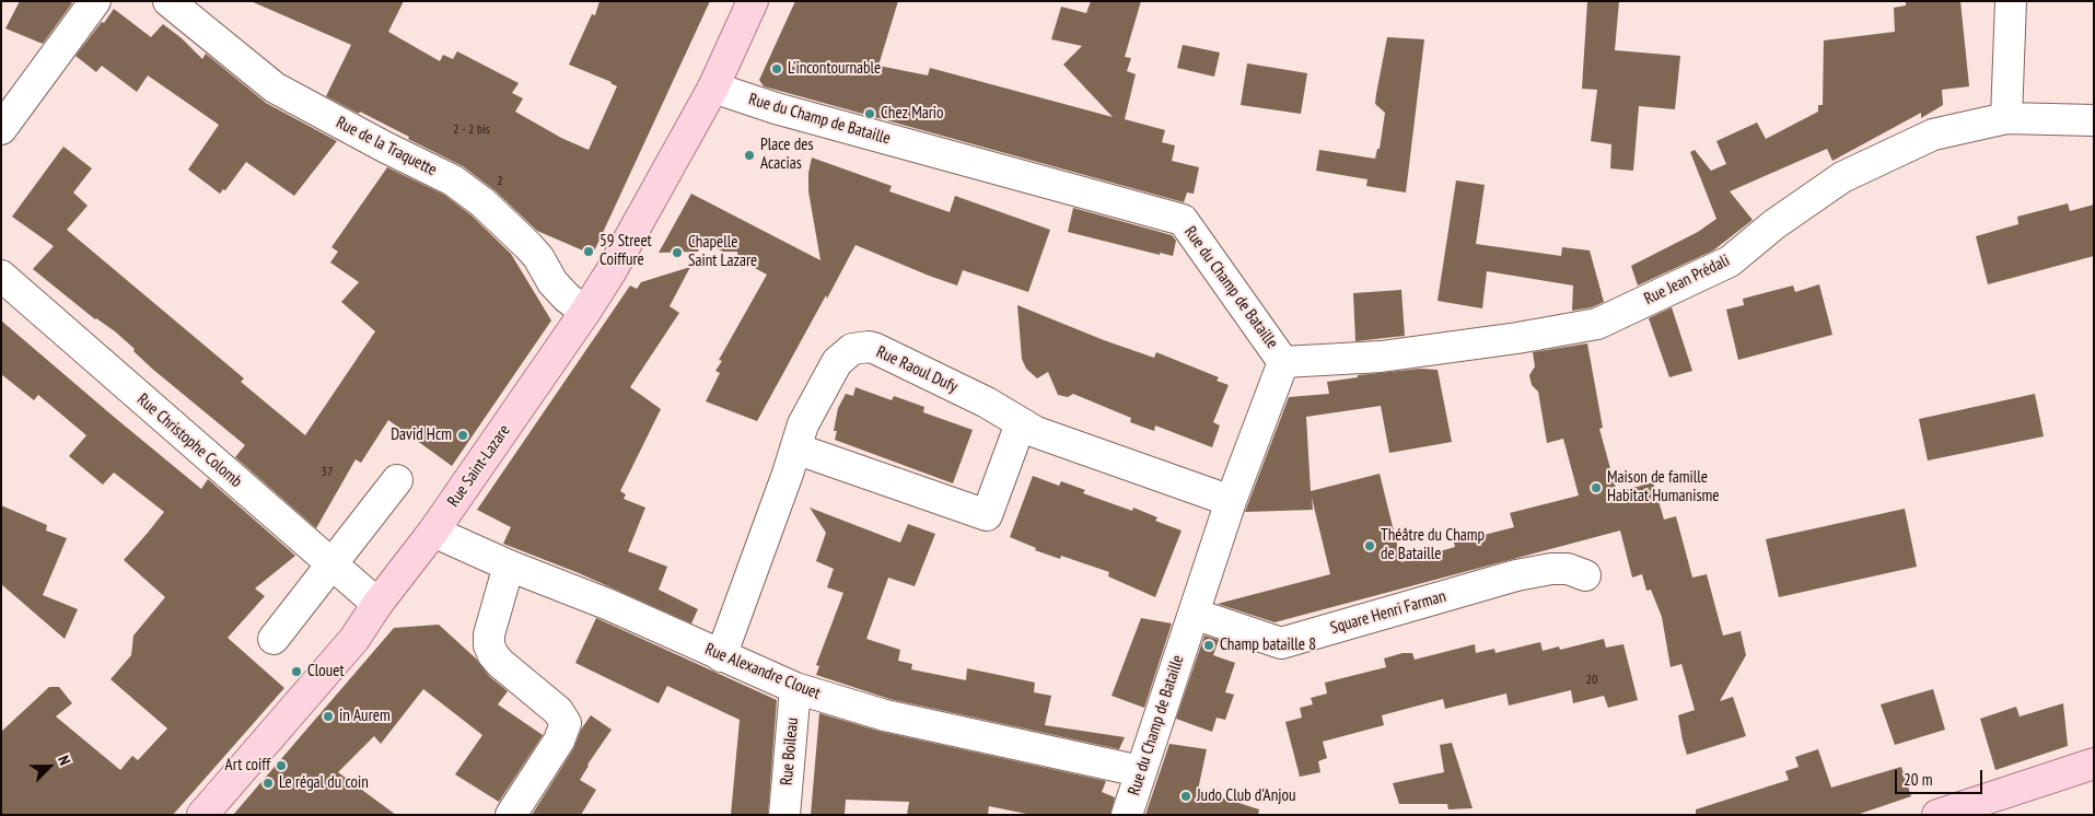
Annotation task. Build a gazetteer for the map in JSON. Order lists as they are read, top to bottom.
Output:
{
  "streets": {
    "main road": ["Rue Saint-Lazare"],
    "street": [
      "Rue du Champ de Bataille",
      "Rue de la Traquette",
      "Rue Jean Prédali",
      "Rue Raoul Dufy",
      "Rue Christophe Colomb",
      "Square Henri Farman",
      "Rue Alexandre Clouet",
      "Rue Boileau"
    ]
  },
  "crossings": [
    ["Rue du Champ de Bataille", "Rue Jean Prédali"],
    ["Rue du Champ de Bataille", "Rue Raoul Dufy"],
    ["Rue du Champ de Bataille", "Rue Saint-Lazare"],
    ["Rue du Champ de Bataille", "Square Henri Farman"],
    ["Rue du Champ de Bataille", "Rue Alexandre Clouet"],
    ["Rue de la Traquette", "Rue Saint-Lazare"],
    ["Rue Raoul Dufy", "Rue Alexandre Clouet"],
    ["Rue Christophe Colomb", "Rue Saint-Lazare"],
    ["Rue Saint-Lazare", "Rue Alexandre Clouet"],
    ["Rue Alexandre Clouet", "Rue Boileau"]
  ],
  "places": [
    "L'incontournable",
    "Chez Mario",
    "Place des Acacias",
    "59 Street Coiffure",
    "Chapelle Saint Lazare",
    "David Hcm",
    "Maison de famille Habitat Humanisme",
    "Théâtre du Champ de Bataille",
    "Champ bataille 8",
    "Clouet",
    "in Aurem",
    "Art coiff",
    "Le régal du coin",
    "Judo Club d'Anjou"
  ],
  "house_numbers": [
    "2 - 2 bis",
    "2",
    "37",
    "20"
  ],
  "scale_bar": "20 m",
  "north": "top right"
}
